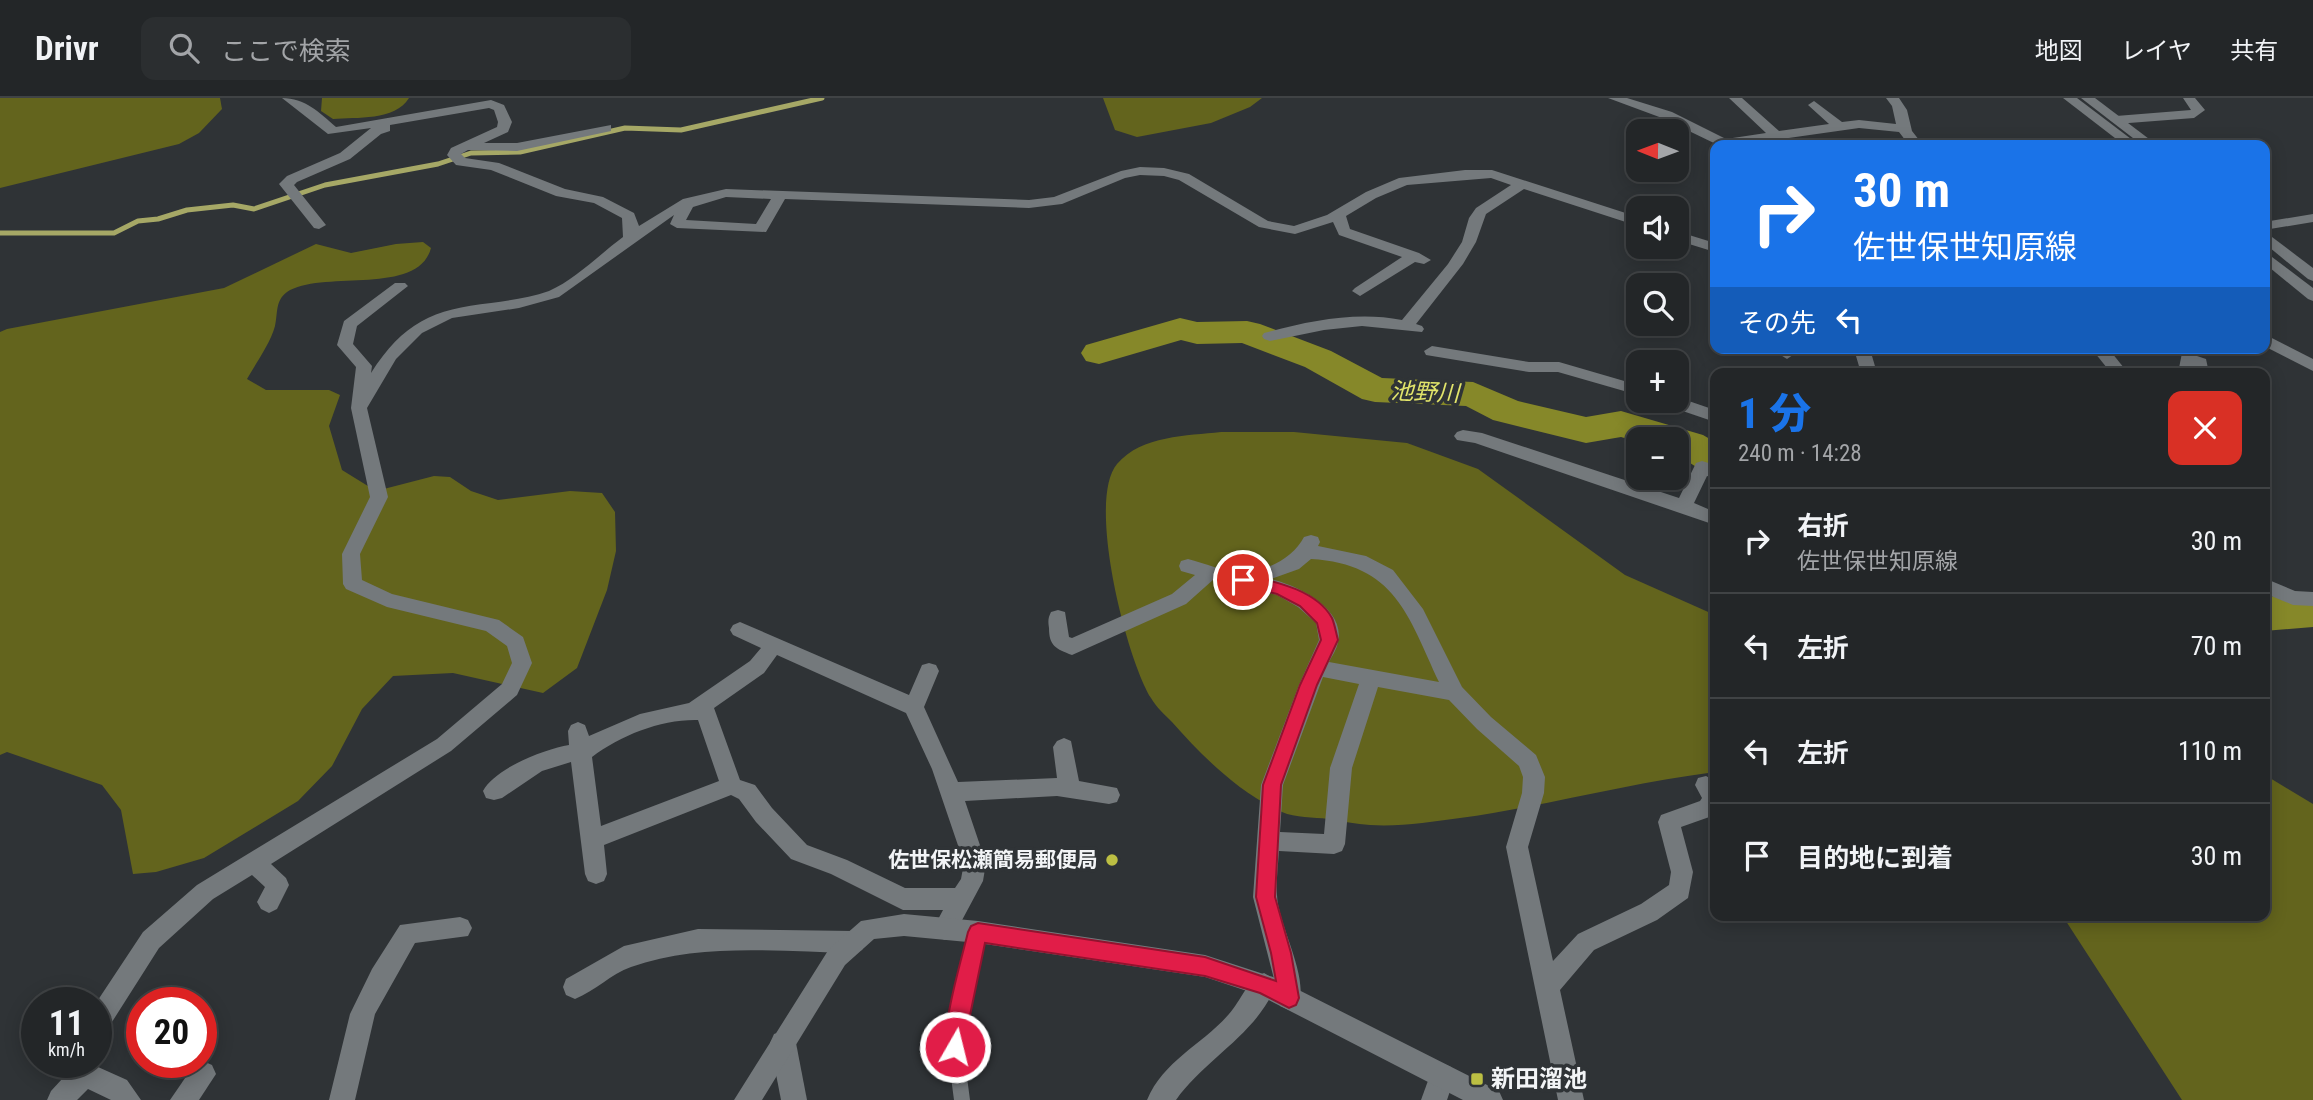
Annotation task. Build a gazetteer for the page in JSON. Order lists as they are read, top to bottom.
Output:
{
  "water": ["池野川"],
  "places": {
    "other": ["佐世保松瀬簡易郵便局"],
    "transit": ["新田溜池"]
  },
  "north": "left",
  "page": {
    "header": "Drivr",
    "search": "ここで検索",
    "nav": ["地図", "レイヤ", "共有"],
    "map_buttons": ["+", "−"],
    "turn": ["30 m", "佐世保世知原線"],
    "then": "その先",
    "heading": ["1 分", "240 m · 14:28"],
    "list": [
      {
        "name": "右折",
        "note": "佐世保世知原線",
        "value": "30 m"
      },
      {
        "name": "左折",
        "value": "70 m"
      },
      {
        "name": "左折",
        "value": "110 m"
      },
      {
        "name": "目的地に到着",
        "value": "30 m"
      }
    ],
    "speed": "11 km/h",
    "limit": "20"
  }
}
